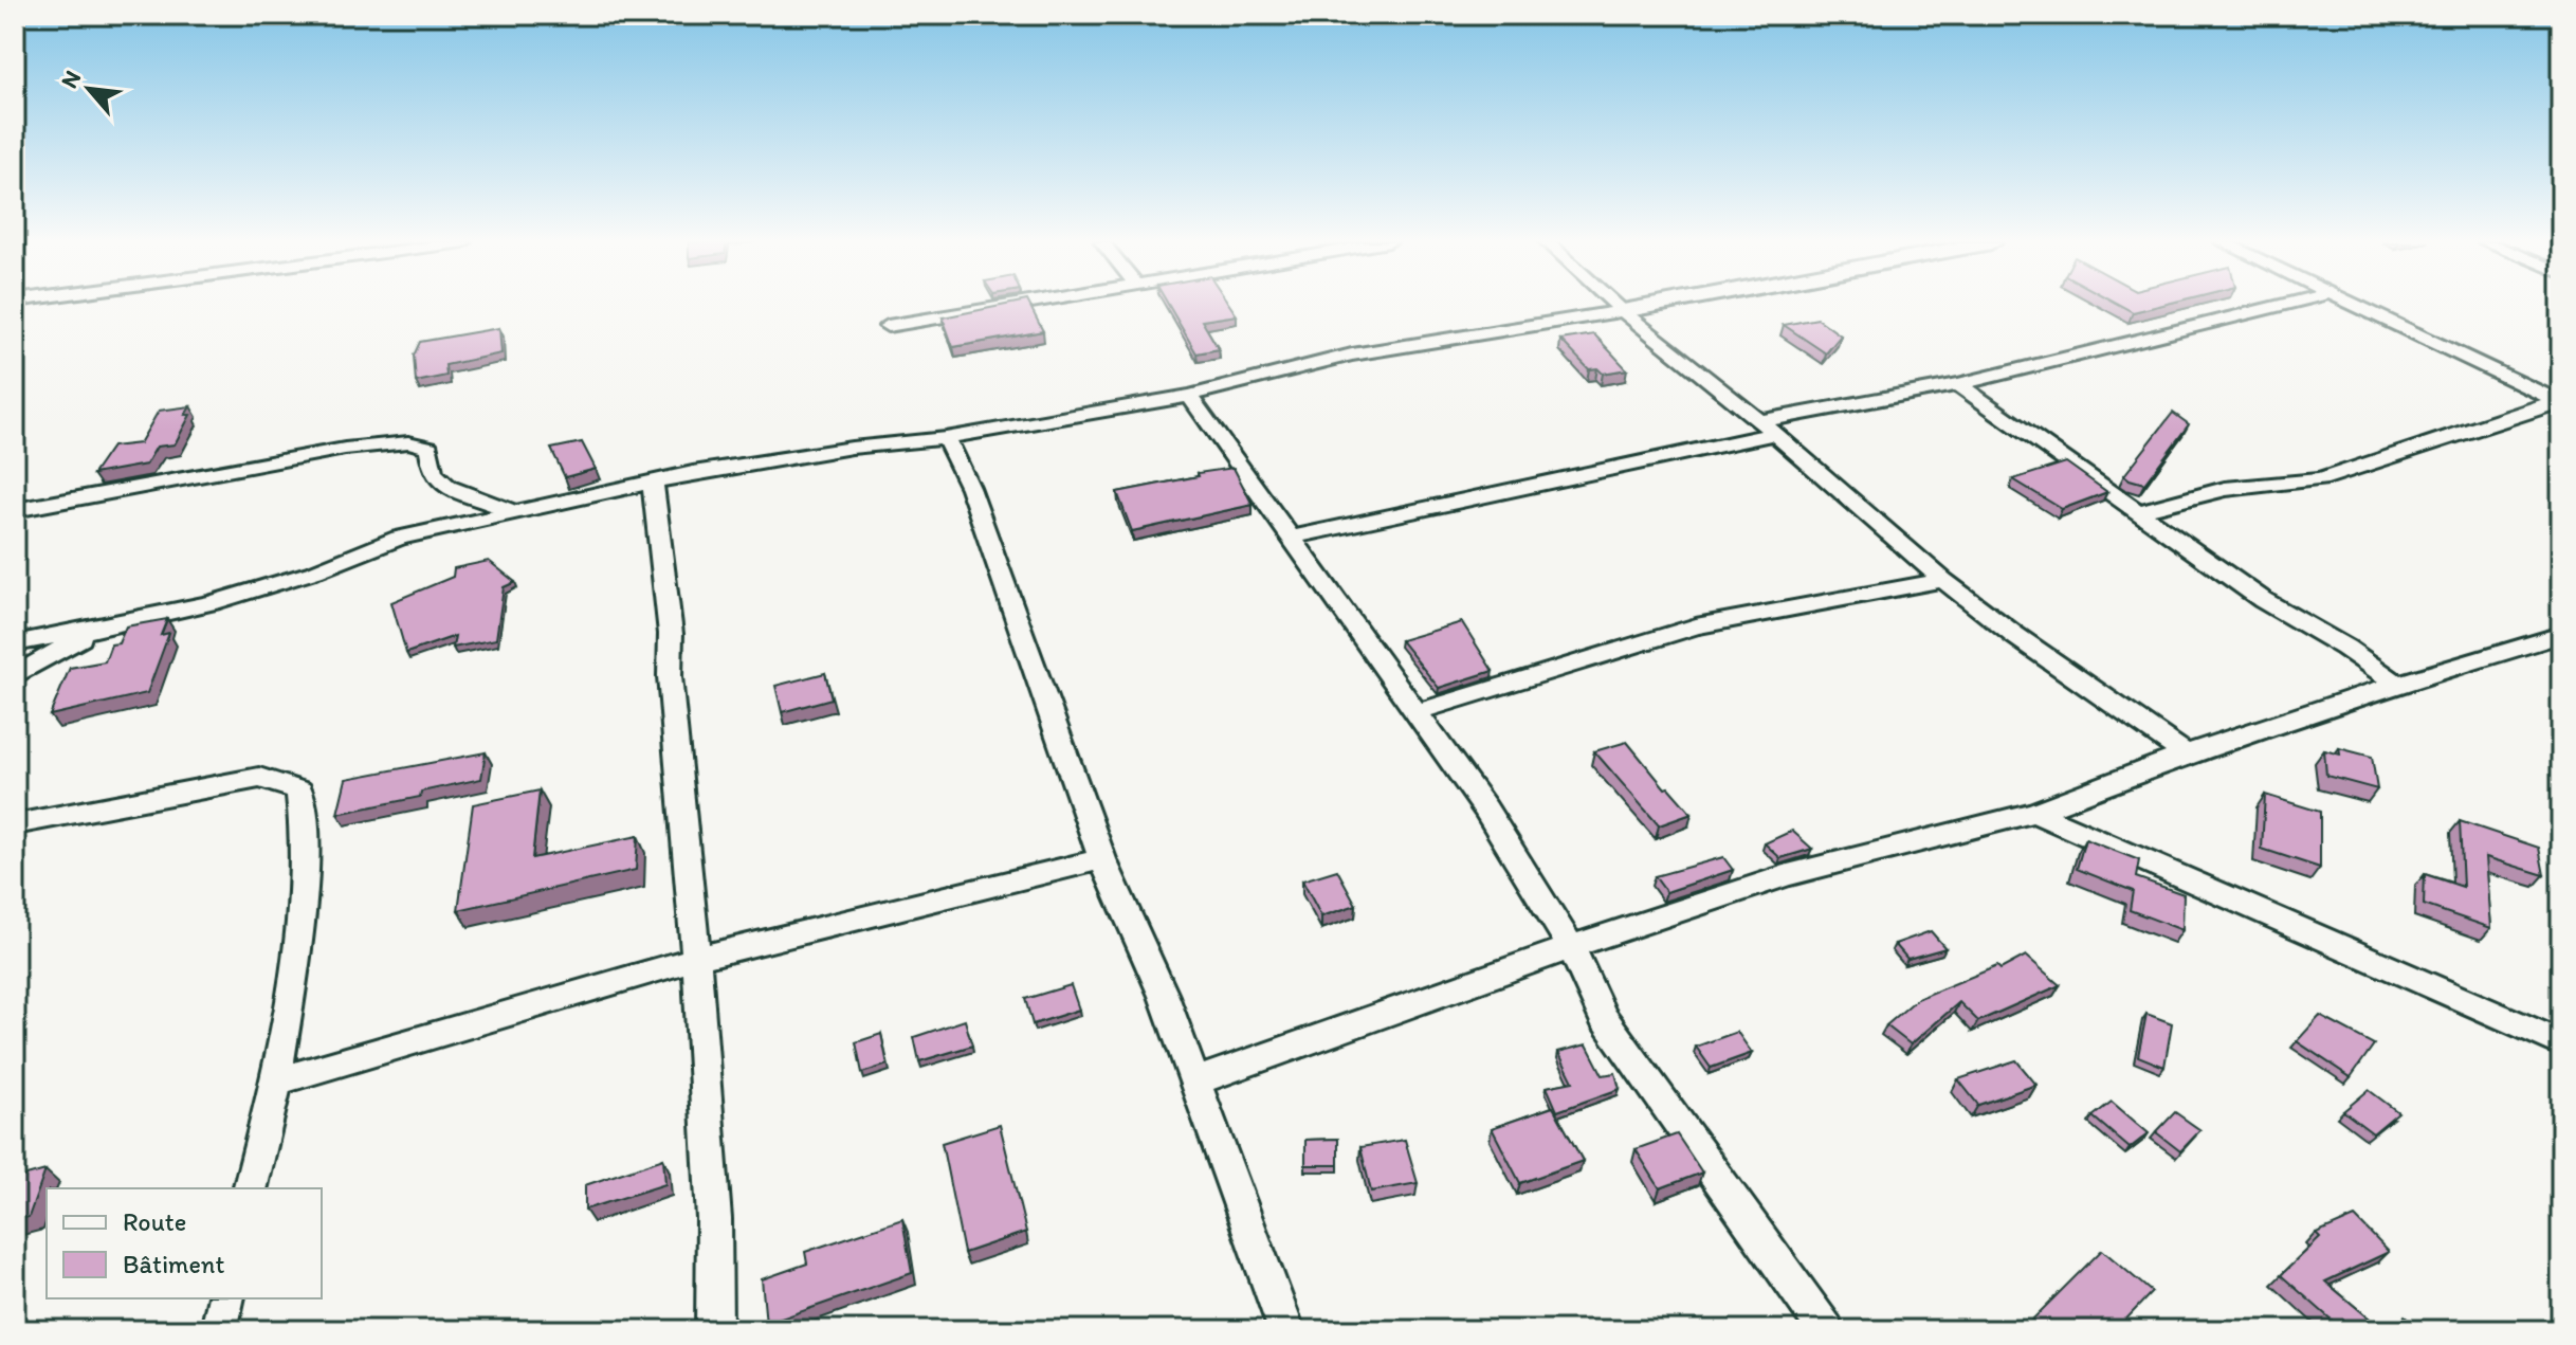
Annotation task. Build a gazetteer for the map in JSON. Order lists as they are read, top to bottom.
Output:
{
  "legend": ["Route", "Bâtiment"],
  "north": "top left"
}
